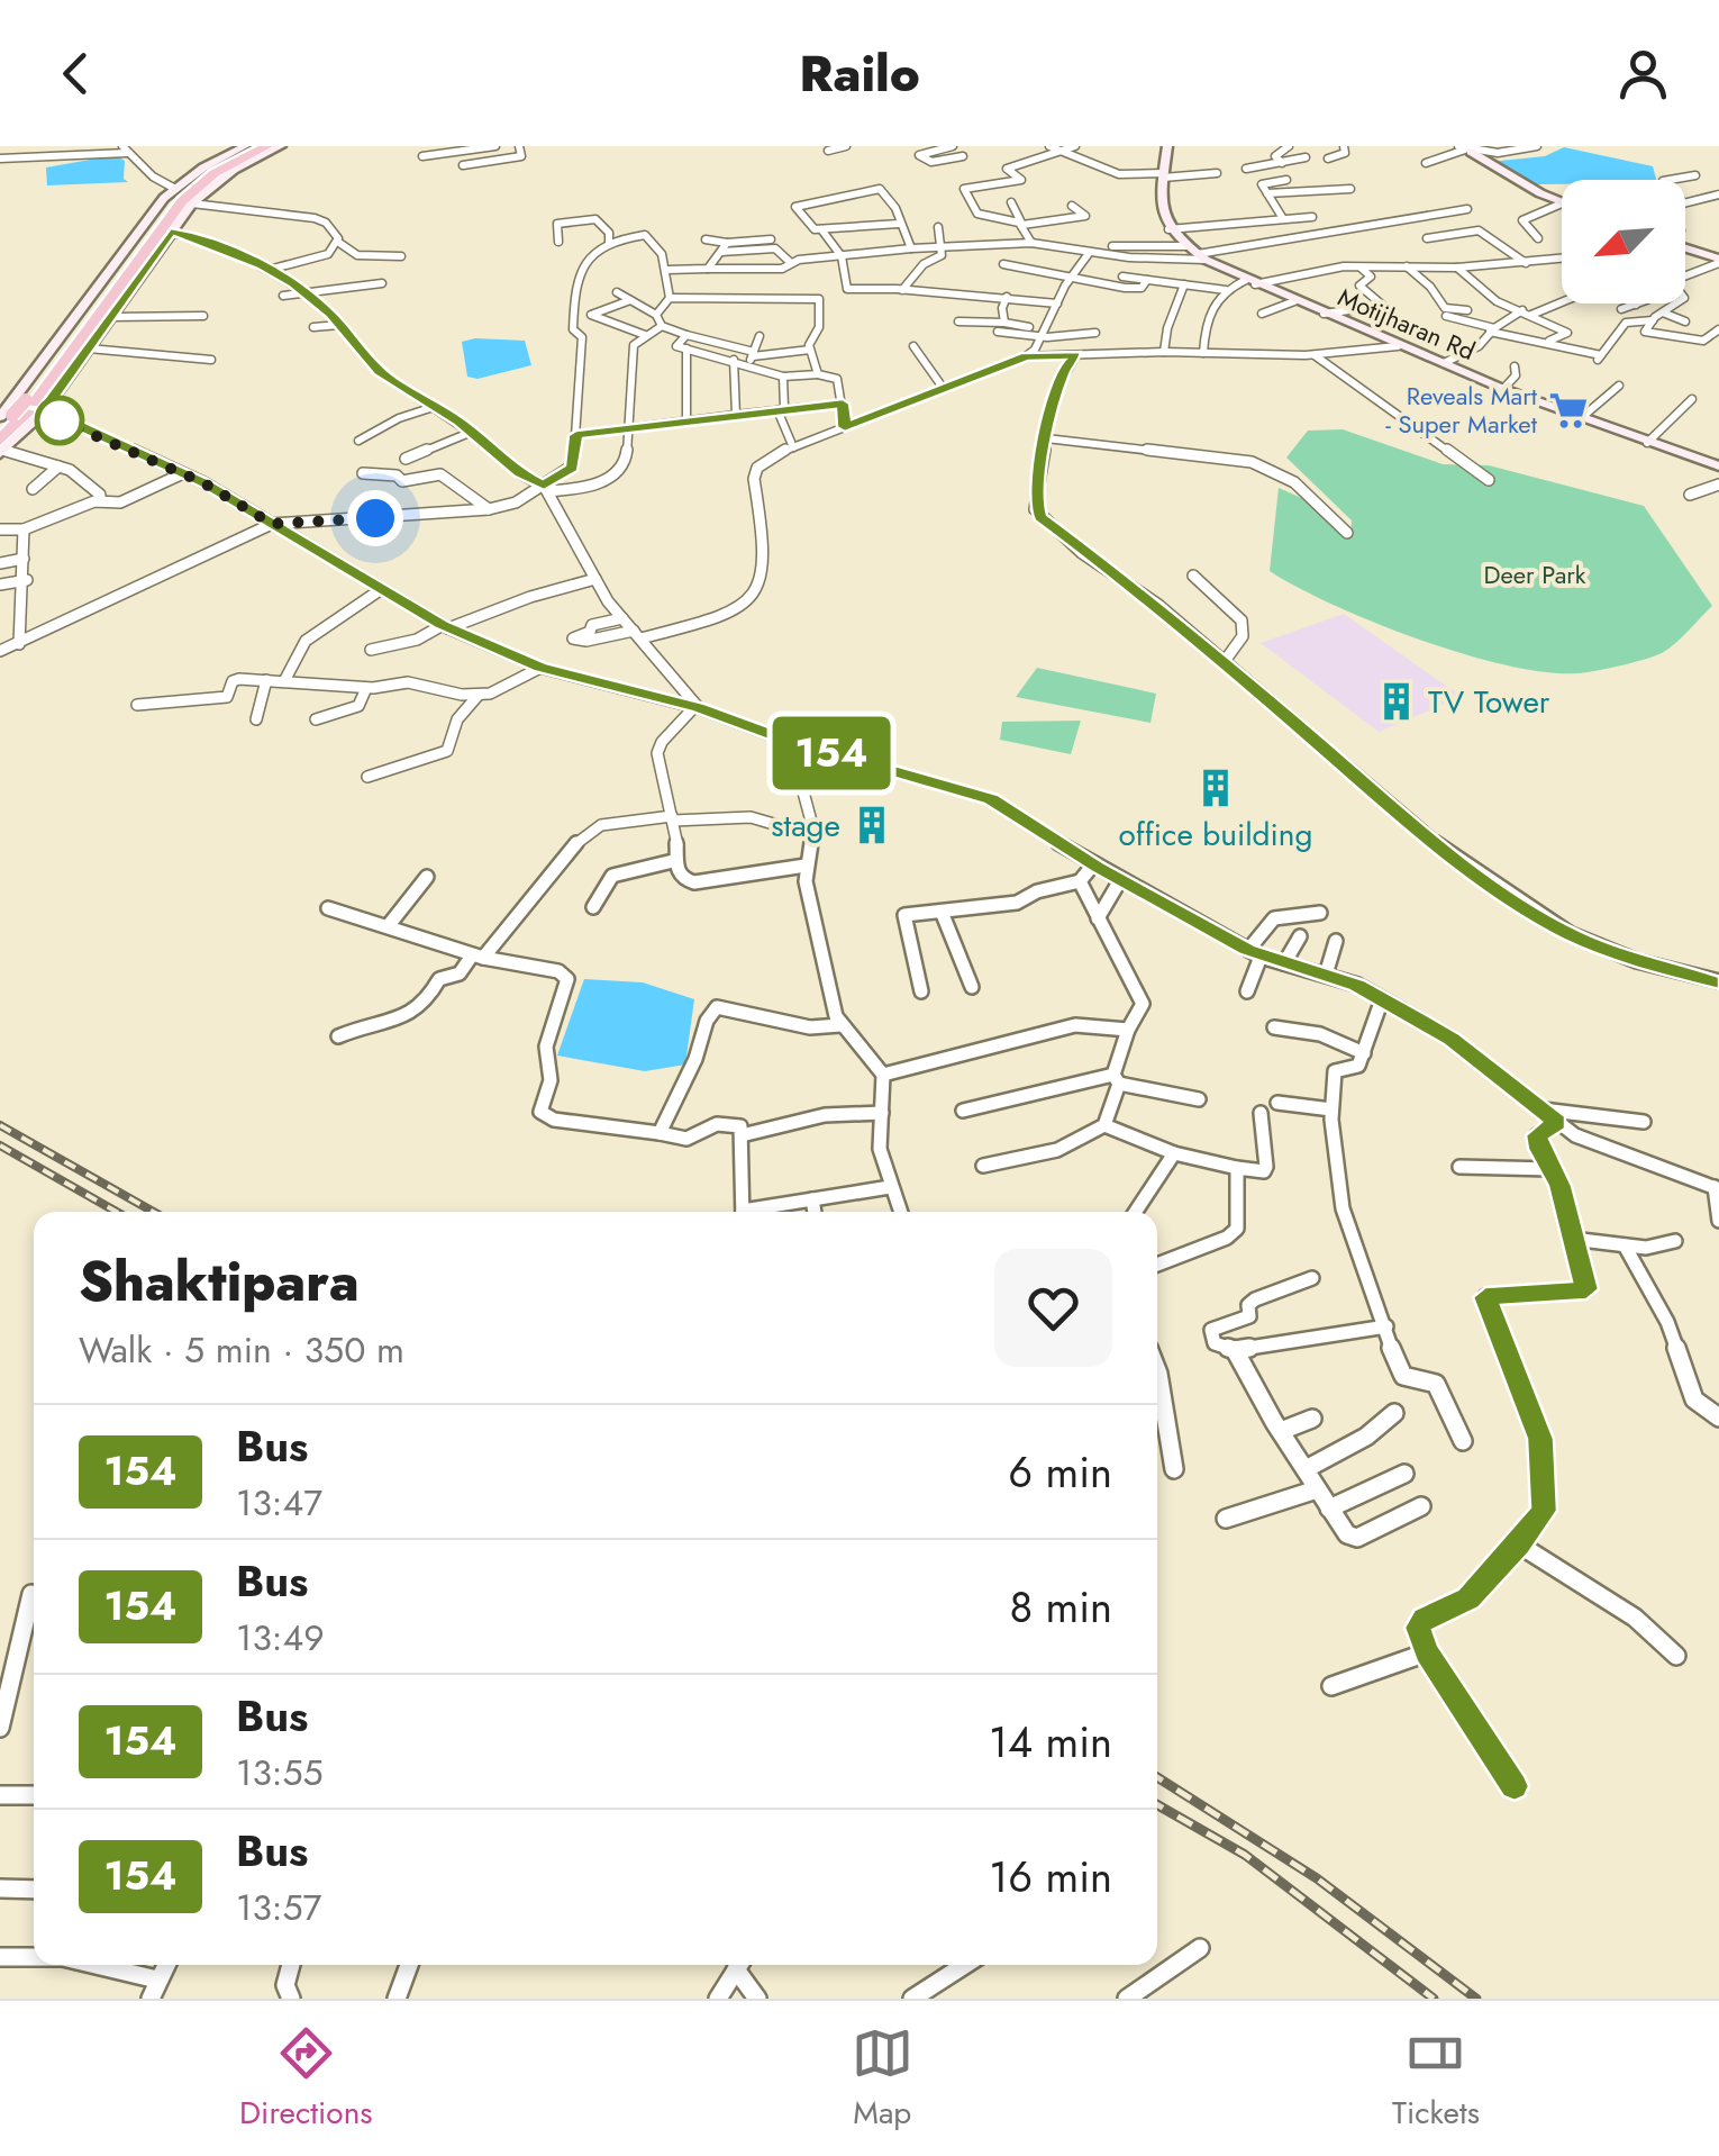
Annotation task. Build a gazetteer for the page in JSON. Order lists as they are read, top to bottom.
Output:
{
  "streets": {
    "main road": ["Motijharan Rd"]
  },
  "parks": ["Deer Park"],
  "places": {
    "supermarket": ["Reveals Mart - Super Market"],
    "building": ["TV Tower", "office building", "stage"]
  },
  "lines": ["bus line 154"],
  "north": "bottom left",
  "page": {
    "header": "Railo",
    "on_map": "154",
    "heading": ["Shaktipara", "Walk · 5 min · 350 m"],
    "list": [
      {
        "mark": "154",
        "name": "Bus",
        "note": "13:47",
        "value": "6 min"
      },
      {
        "mark": "154",
        "name": "Bus",
        "note": "13:49",
        "value": "8 min"
      },
      {
        "mark": "154",
        "name": "Bus",
        "note": "13:55",
        "value": "14 min"
      },
      {
        "mark": "154",
        "name": "Bus",
        "note": "13:57",
        "value": "16 min"
      }
    ],
    "tabs": ["Directions", "Map", "Tickets"]
  }
}
